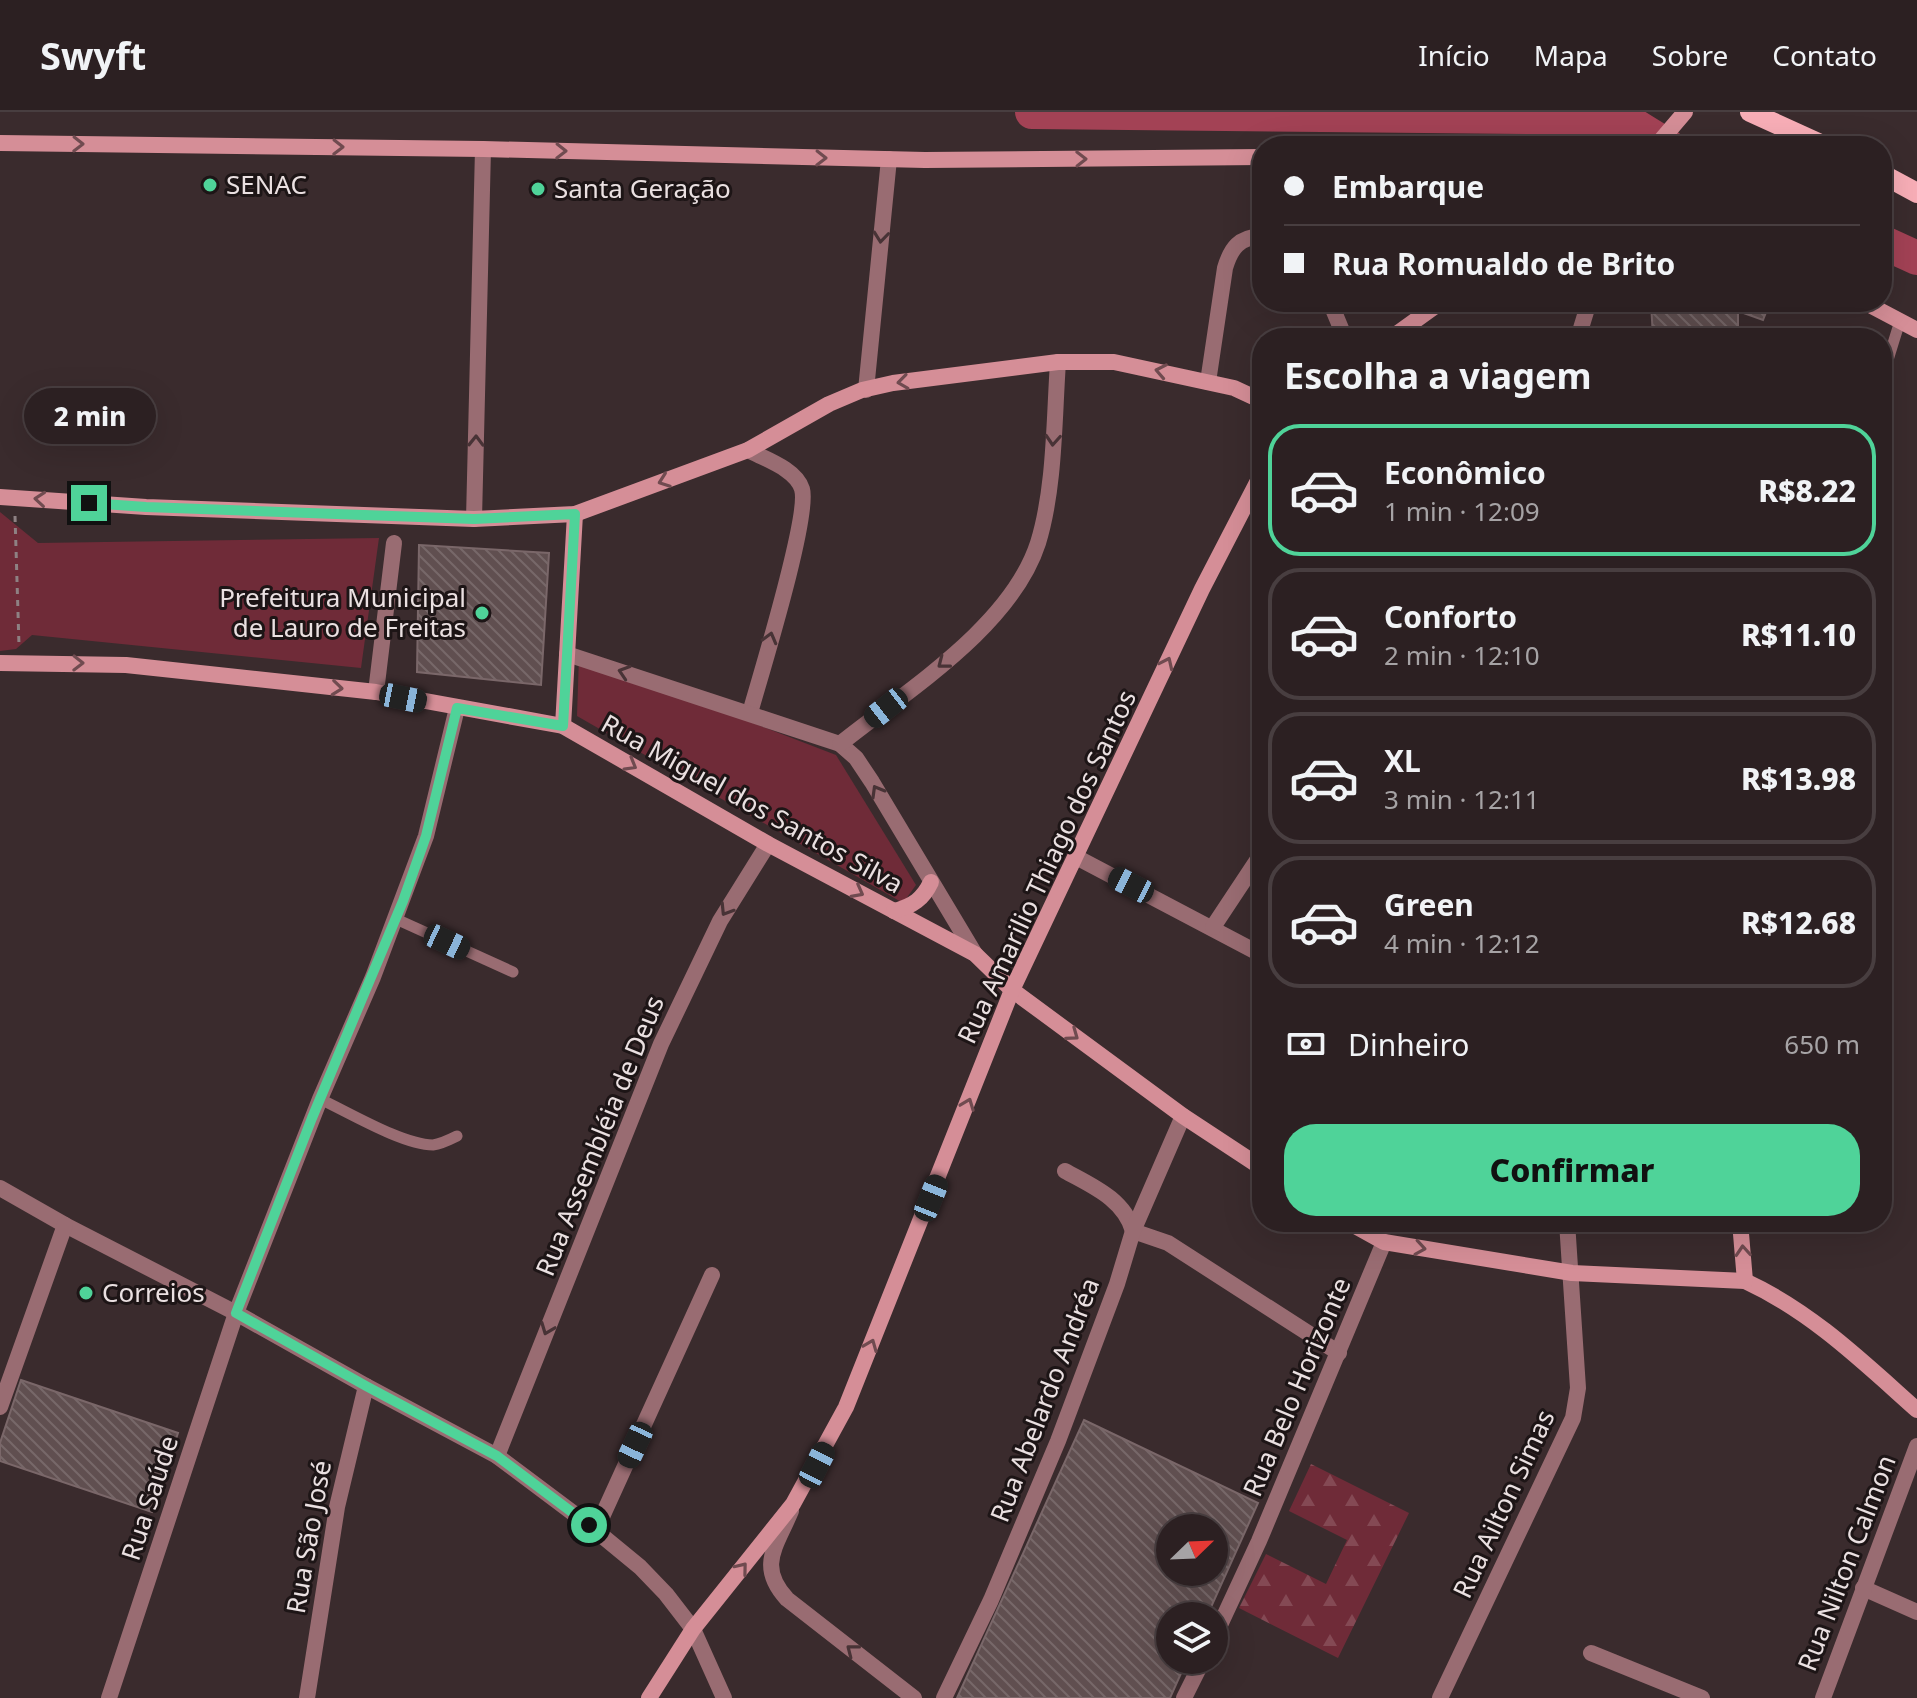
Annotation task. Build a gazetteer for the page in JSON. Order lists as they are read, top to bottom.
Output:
{
  "streets": {
    "street": [
      "Rua Miguel dos Santos Silva",
      "Rua Amarilio Thiago dos Santos",
      "Rua Assembléia de Deus",
      "Rua Belo Horizonte",
      "Rua Abelardo Andréa",
      "Rua Saúde",
      "Rua Ailton Simas",
      "Rua São José",
      "Rua Nilton Calmon"
    ]
  },
  "crossings": [
    ["Rua Miguel dos Santos Silva", "Rua Amarilio Thiago dos Santos"],
    ["Rua Miguel dos Santos Silva", "Rua Assembléia de Deus"],
    ["Rua Miguel dos Santos Silva", "Rua Abelardo Andréa"],
    ["Rua Miguel dos Santos Silva", "Rua Saúde"]
  ],
  "one_way": ["Rua Amarilio Thiago dos Santos"],
  "places": [
    "SENAC",
    "Santa Geração",
    "Prefeitura Municipal de Lauro de Freitas",
    "Correios"
  ],
  "north": "top right",
  "page": {
    "header": "Swyft",
    "nav": [
      "Início",
      "Mapa",
      "Sobre",
      "Contato"
    ],
    "banner": ["Embarque", "Rua Romualdo de Brito"],
    "heading": "Escolha a viagem",
    "bubble": "2 min",
    "list": [
      {
        "name": "Econômico",
        "note": "1 min · 12:09",
        "value": "R$8.22"
      },
      {
        "name": "Conforto",
        "note": "2 min · 12:10",
        "value": "R$11.10"
      },
      {
        "name": "XL",
        "note": "3 min · 12:11",
        "value": "R$13.98"
      },
      {
        "name": "Green",
        "note": "4 min · 12:12",
        "value": "R$12.68"
      }
    ],
    "pay": ["Dinheiro", "650 m"],
    "buttons": "Confirmar"
  }
}
